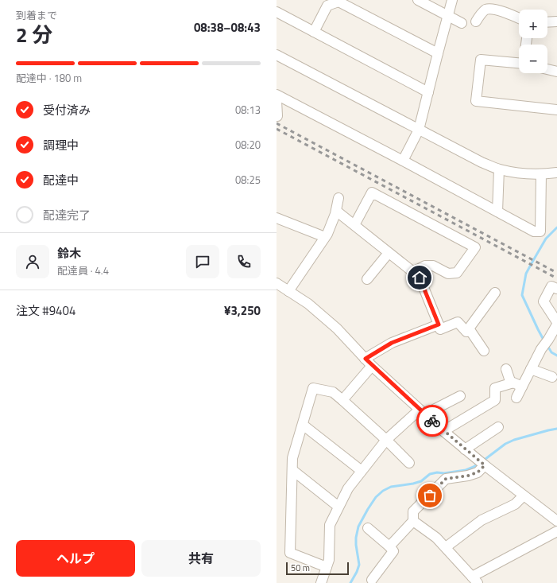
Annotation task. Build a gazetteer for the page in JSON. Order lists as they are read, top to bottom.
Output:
{
  "scale_bar": "50 m",
  "page": {
    "heading": ["2 分", "到着まで", "08:38–08:43"],
    "panel": [
      "鈴木",
      "配達員 · 4.4",
      "注文 #9404",
      "¥3,250"
    ],
    "map_buttons": ["+", "−"],
    "bar": "配達中 · 180 m",
    "list": [
      ["受付済み", "08:13"],
      ["調理中", "08:20"],
      ["配達中", "08:25"],
      "配達完了"
    ],
    "buttons": ["ヘルプ", "共有"],
    "scale": "50 m"
  }
}
